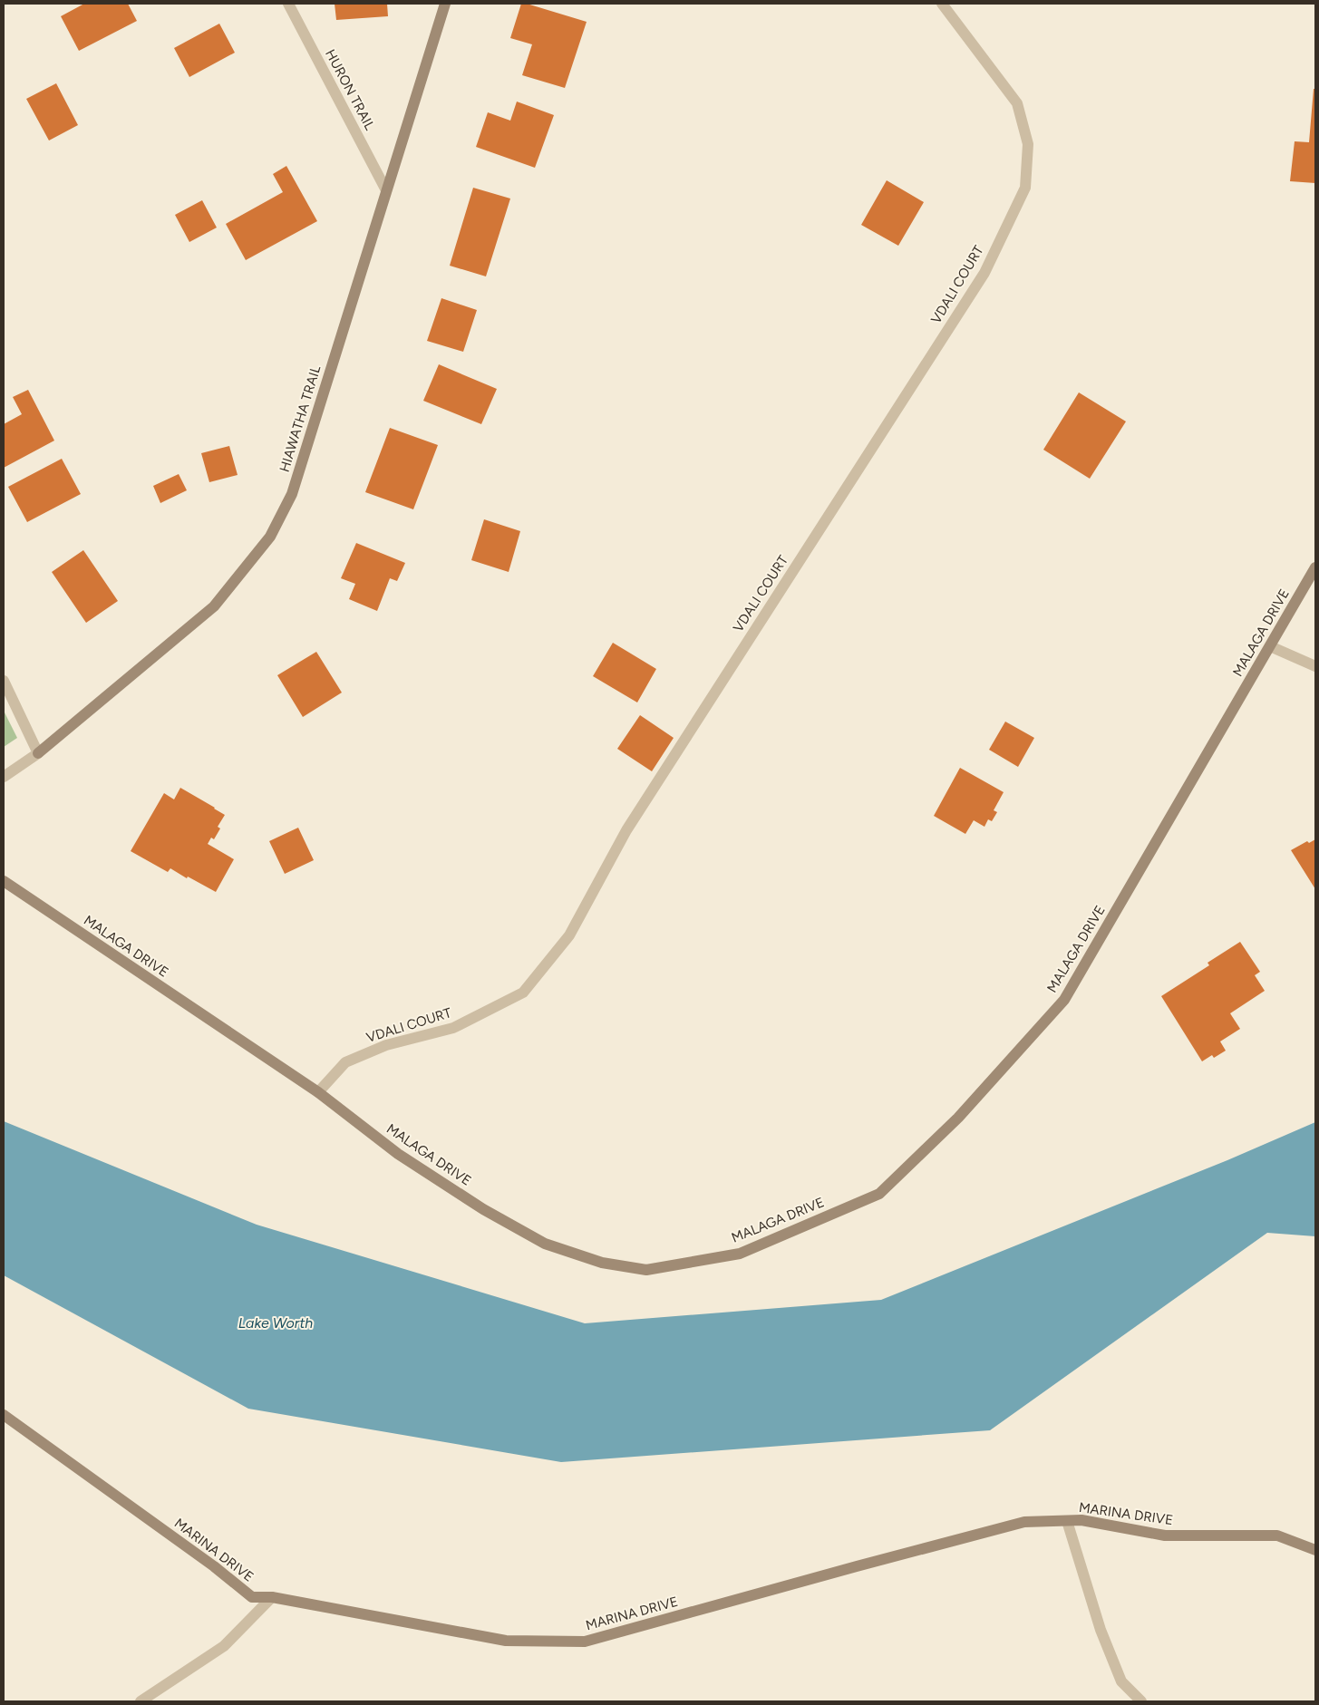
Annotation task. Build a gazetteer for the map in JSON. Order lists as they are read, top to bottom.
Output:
{
  "streets": {
    "street": [
      "HURON TRAIL",
      "VDALI COURT",
      "HIAWATHA TRAIL",
      "MALAGA DRIVE",
      "MARINA DRIVE"
    ]
  },
  "crossings": [
    ["HURON TRAIL", "HIAWATHA TRAIL"],
    ["VDALI COURT", "MALAGA DRIVE"]
  ],
  "water": ["Lake Worth"]
}
